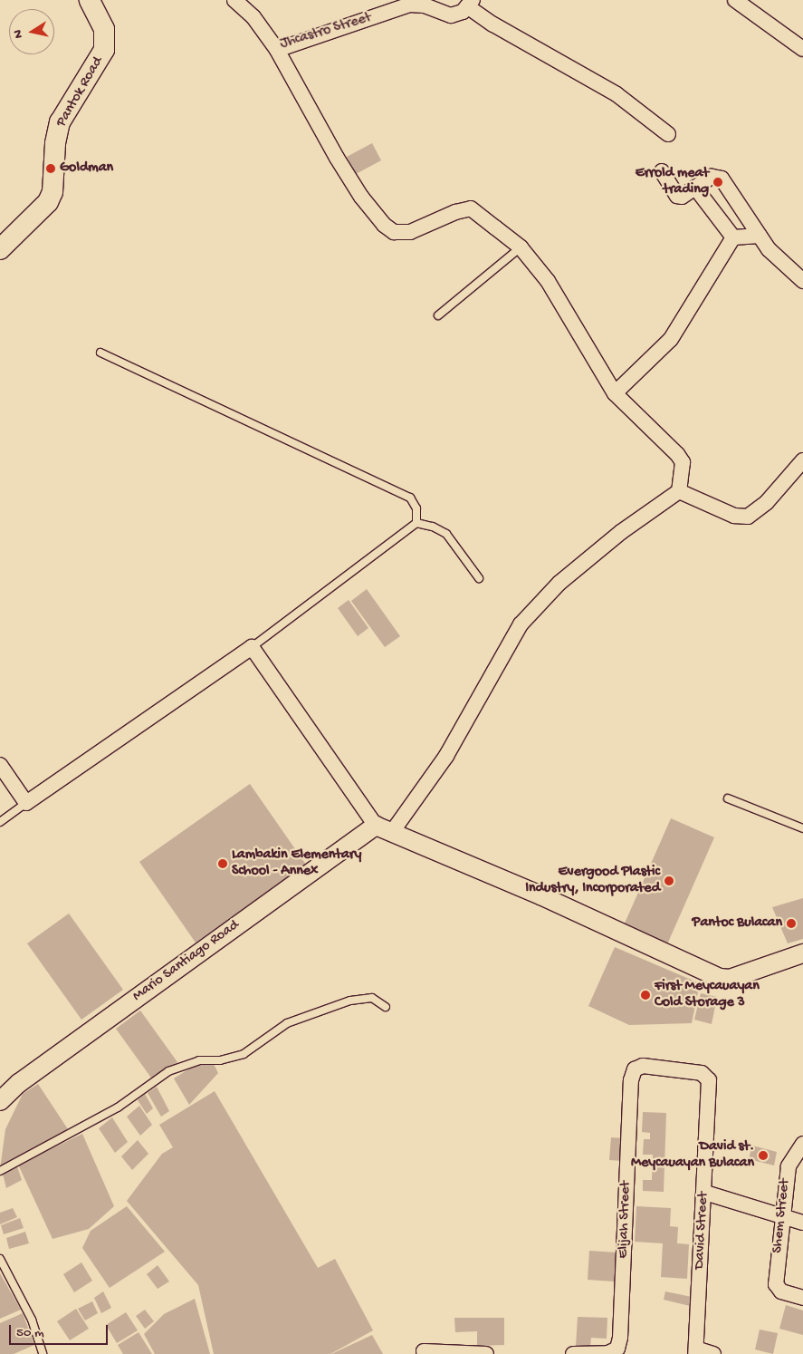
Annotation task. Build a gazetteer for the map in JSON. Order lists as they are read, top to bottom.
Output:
{
  "streets": {
    "main road": ["Pantok Road"],
    "street": [
      "Jhcastro Street",
      "Mario Santiago Road",
      "Shem Street",
      "Elijah Street",
      "David Street"
    ]
  },
  "crossings": [
    ["Elijah Street", "David Street"]
  ],
  "places": [
    "Goldman",
    "Errold meat trading",
    "Lambakin Elementary School - Annex",
    "Evergood Plastic Industry, Incorporated",
    "Pantoc Bulacan",
    "First Meycauayan Cold Storage 3",
    "David st. Meycauayan Bulacan"
  ],
  "scale_bar": "50 m",
  "north": "left"
}
